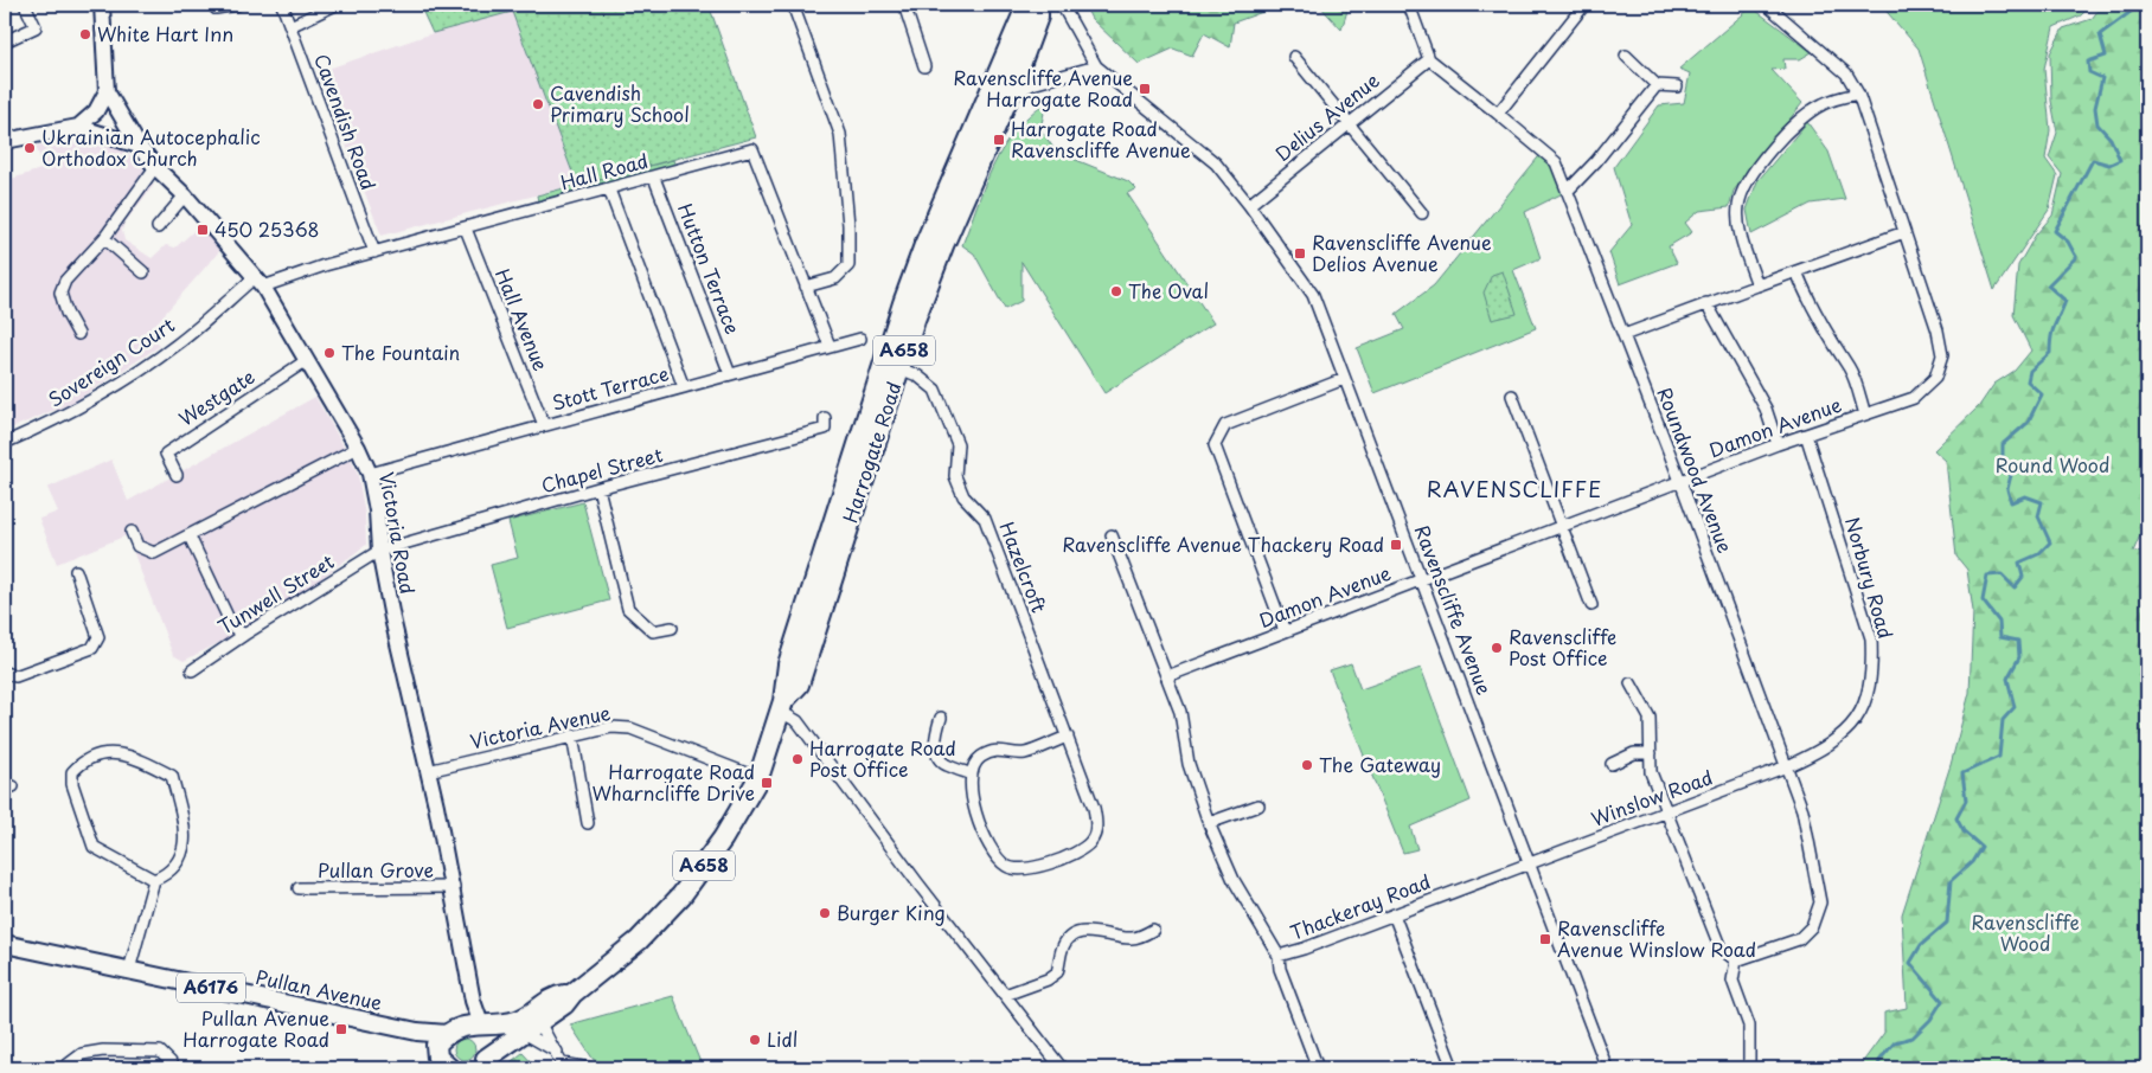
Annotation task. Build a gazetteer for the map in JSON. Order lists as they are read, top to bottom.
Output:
{
  "streets": {
    "highway": ["A658", "Harrogate Road"],
    "main road": ["A6176", "Pullan Avenue"],
    "street": [
      "Delius Avenue",
      "Cavendish Road",
      "Hall Road",
      "Hutton Terrace",
      "Hall Avenue",
      "Sovereign Court",
      "Stott Terrace",
      "Westgate",
      "Damon Avenue",
      "Chapel Street",
      "Roundwood Avenue",
      "Victoria Road",
      "Hazelcroft",
      "Norbury Road",
      "Tunwell Street",
      "Ravenscliffe Avenue",
      "Victoria Avenue",
      "Winslow Road",
      "Pullan Grove",
      "Thackeray Road"
    ]
  },
  "crossings": [
    ["Delius Avenue", "Roundwood Avenue"],
    ["Delius Avenue", "Ravenscliffe Avenue"],
    ["Cavendish Road", "Hall Road"],
    ["Hall Road", "Hutton Terrace"],
    ["Hall Road", "Hall Avenue"],
    ["Hall Road", "Sovereign Court"],
    ["Hall Road", "Stott Terrace"],
    ["Hall Road", "Victoria Road"],
    ["Hutton Terrace", "Stott Terrace"],
    ["Hall Avenue", "Stott Terrace"],
    ["Sovereign Court", "Victoria Road"],
    ["Stott Terrace", "Victoria Road"],
    ["Westgate", "Victoria Road"],
    ["Damon Avenue", "Roundwood Avenue"],
    ["Damon Avenue", "Norbury Road"],
    ["Damon Avenue", "Ravenscliffe Avenue"],
    ["Damon Avenue", "Thackeray Road"],
    ["Harrogate Road", "Victoria Road"],
    ["Harrogate Road", "Hazelcroft"],
    ["Harrogate Road", "Victoria Avenue"],
    ["Harrogate Road", "Pullan Avenue"],
    ["Chapel Street", "Victoria Road"],
    ["Chapel Street", "Tunwell Street"],
    ["Roundwood Avenue", "Norbury Road"],
    ["Roundwood Avenue", "Winslow Road"],
    ["Victoria Road", "Tunwell Street"],
    ["Victoria Road", "Victoria Avenue"],
    ["Victoria Road", "Pullan Grove"],
    ["Norbury Road", "Winslow Road"],
    ["Ravenscliffe Avenue", "Winslow Road"],
    ["Ravenscliffe Avenue", "Thackeray Road"],
    ["Winslow Road", "Thackeray Road"]
  ],
  "districts": ["RAVENSCLIFFE"],
  "parks": ["Round Wood", "Ravenscliffe Wood"],
  "places": {
    "other": [
      "White Hart Inn",
      "Cavendish Primary School",
      "Ukrainian Autocephalic Orthodox Church",
      "The Oval",
      "The Fountain",
      "Ravenscliffe Post Office",
      "Harrogate Road Post Office",
      "The Gateway",
      "Burger King",
      "Lidl"
    ],
    "transit": [
      "Ravenscliffe Avenue Harrogate Road",
      "Harrogate Road Ravenscliffe Avenue",
      "450 25368",
      "Ravenscliffe Avenue Delios Avenue",
      "Ravenscliffe Avenue Thackery Road",
      "Harrogate Road Wharncliffe Drive",
      "Ravenscliffe Avenue Winslow Road",
      "Pullan Avenue Harrogate Road"
    ]
  }
}
